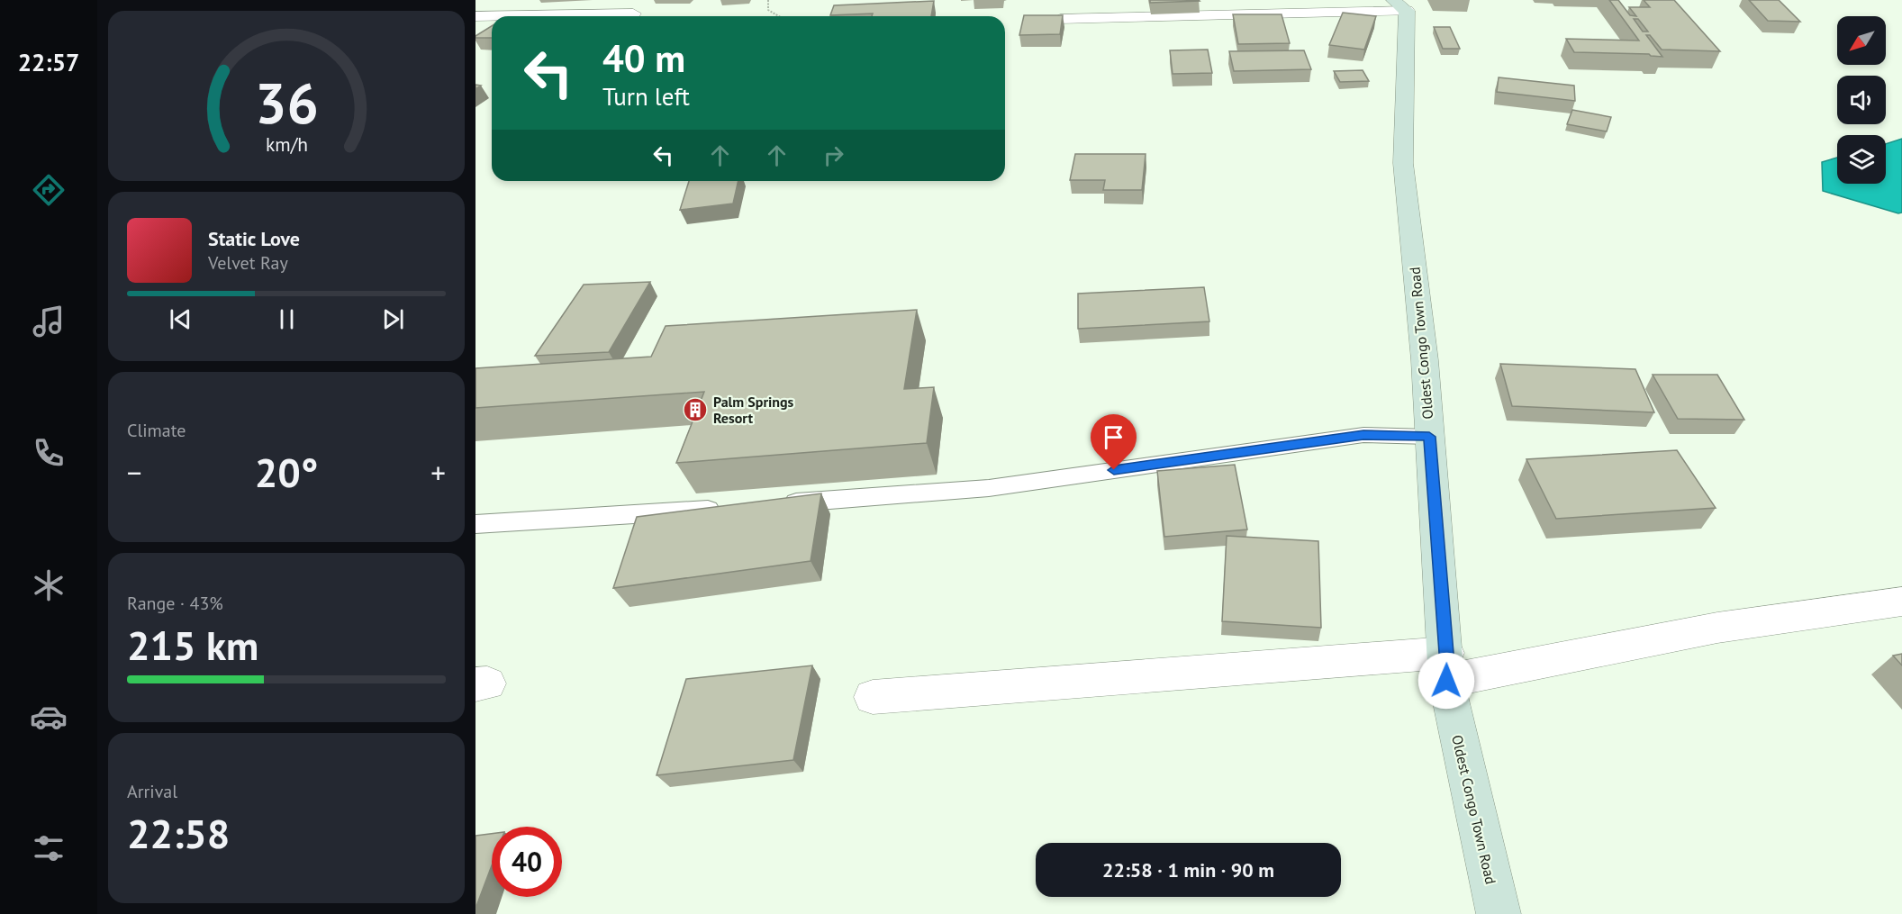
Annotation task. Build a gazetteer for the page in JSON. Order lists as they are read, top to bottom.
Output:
{
  "streets": {
    "street": ["Oldest Congo Town Road"]
  },
  "places": {
    "building": ["Palm Springs Resort"]
  },
  "north": "bottom left",
  "page": {
    "tabs": "22:57",
    "turn": ["40 m", "Turn left"],
    "song": ["Static Love", "Velvet Ray"],
    "tile": [
      "Climate",
      ["Range · 43%", "215 km"],
      ["Arrival", "22:58"]
    ],
    "heat": ["−", "20°", "+"],
    "limit": "40",
    "trip": "22:58 · 1 min · 90 m",
    "gauge": ["36", "km/h"]
  }
}
